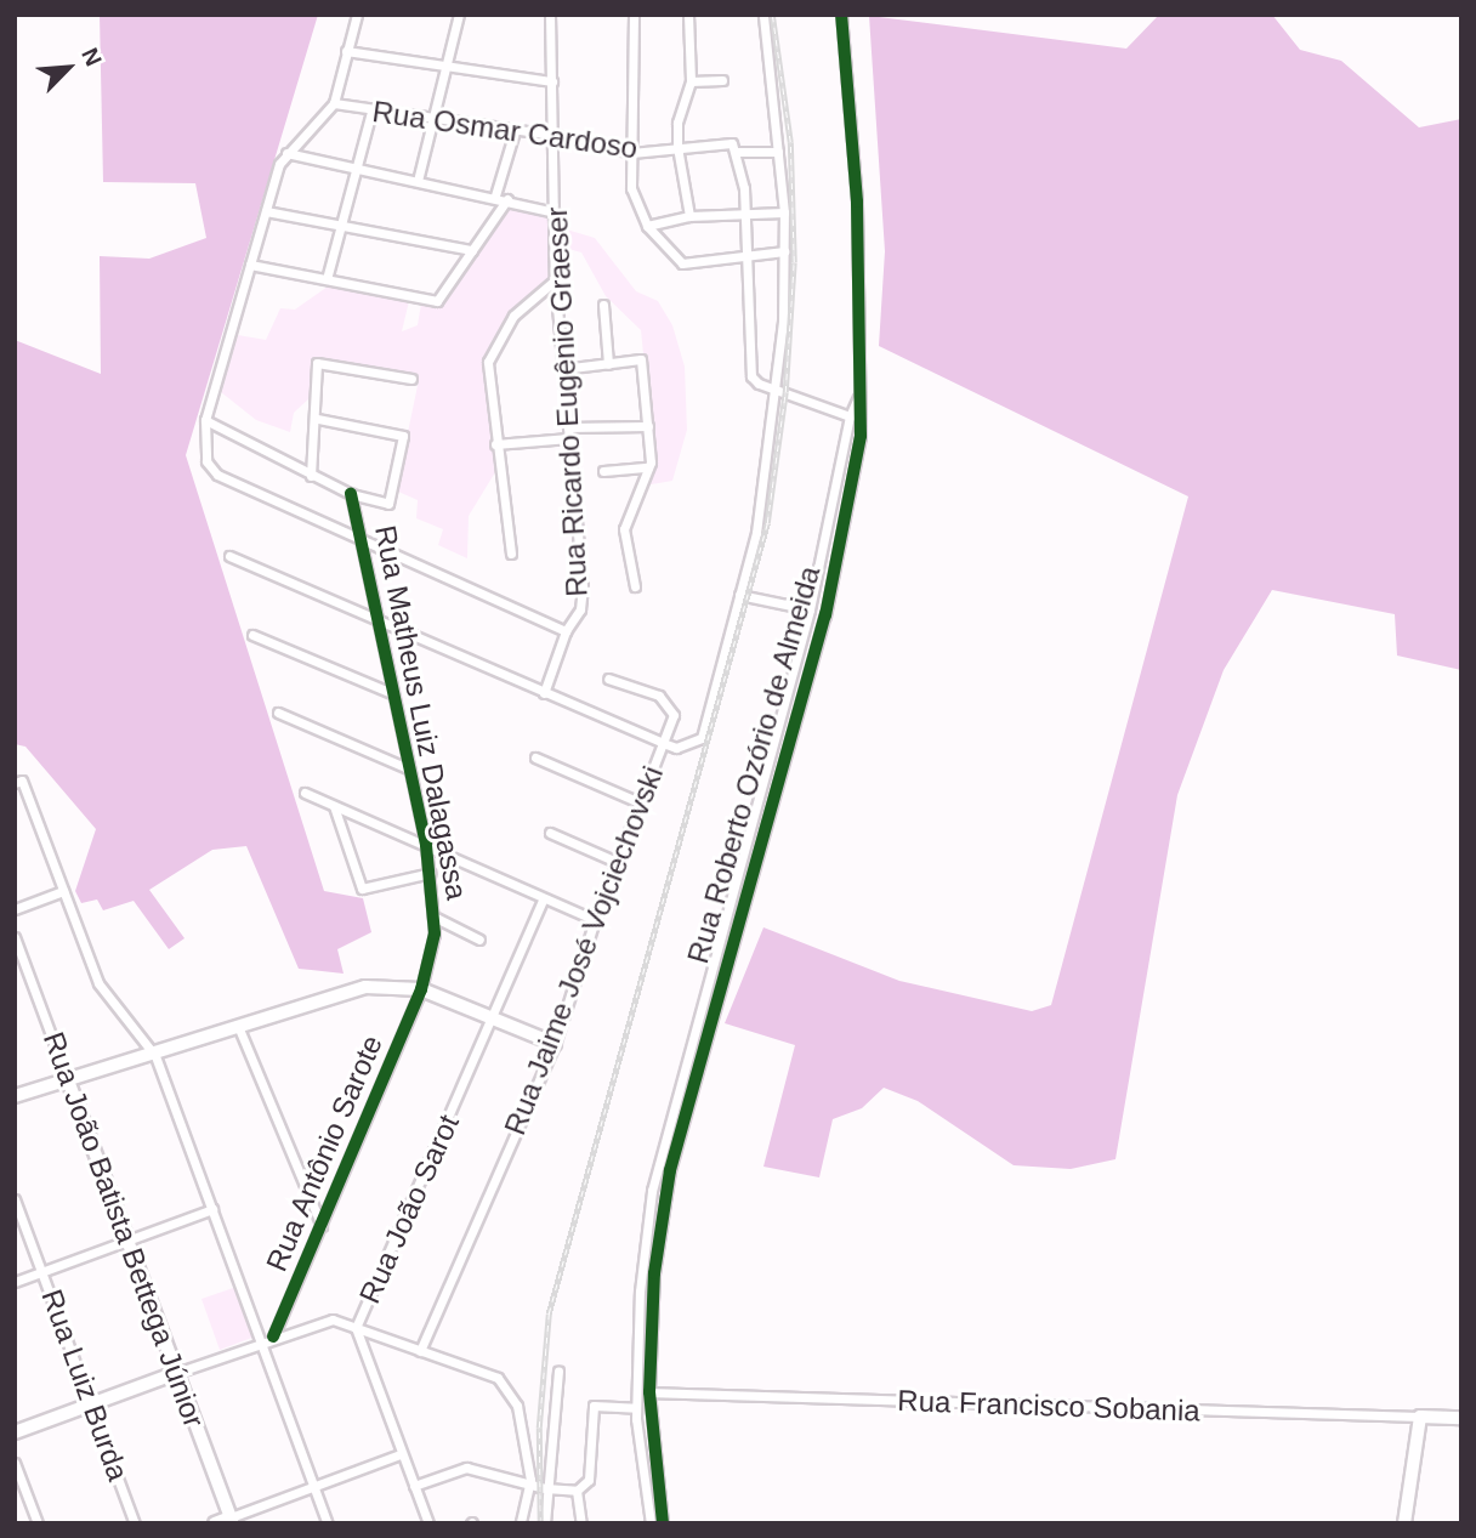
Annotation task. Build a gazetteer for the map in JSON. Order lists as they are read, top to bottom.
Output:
{
  "streets": {
    "street": [
      "Rua Osmar Cardoso",
      "Rua Ricardo Eugênio Graeser",
      "Rua Matheus Luiz Dalagassa",
      "Rua Roberto Ozório de Almeida",
      "Rua Jaime José Vojciechovski",
      "Rua Antônio Sarote",
      "Rua João Sarot",
      "Rua João Batista Bettega Júnior",
      "Rua Luiz Burda",
      "Rua Francisco Sobania"
    ]
  },
  "crossings": [
    ["Rua Osmar Cardoso", "Rua Ricardo Eugênio Graeser"],
    ["Rua Matheus Luiz Dalagassa", "Rua Antônio Sarote"],
    ["Rua Roberto Ozório de Almeida", "Rua Francisco Sobania"]
  ],
  "north": "top right"
}
